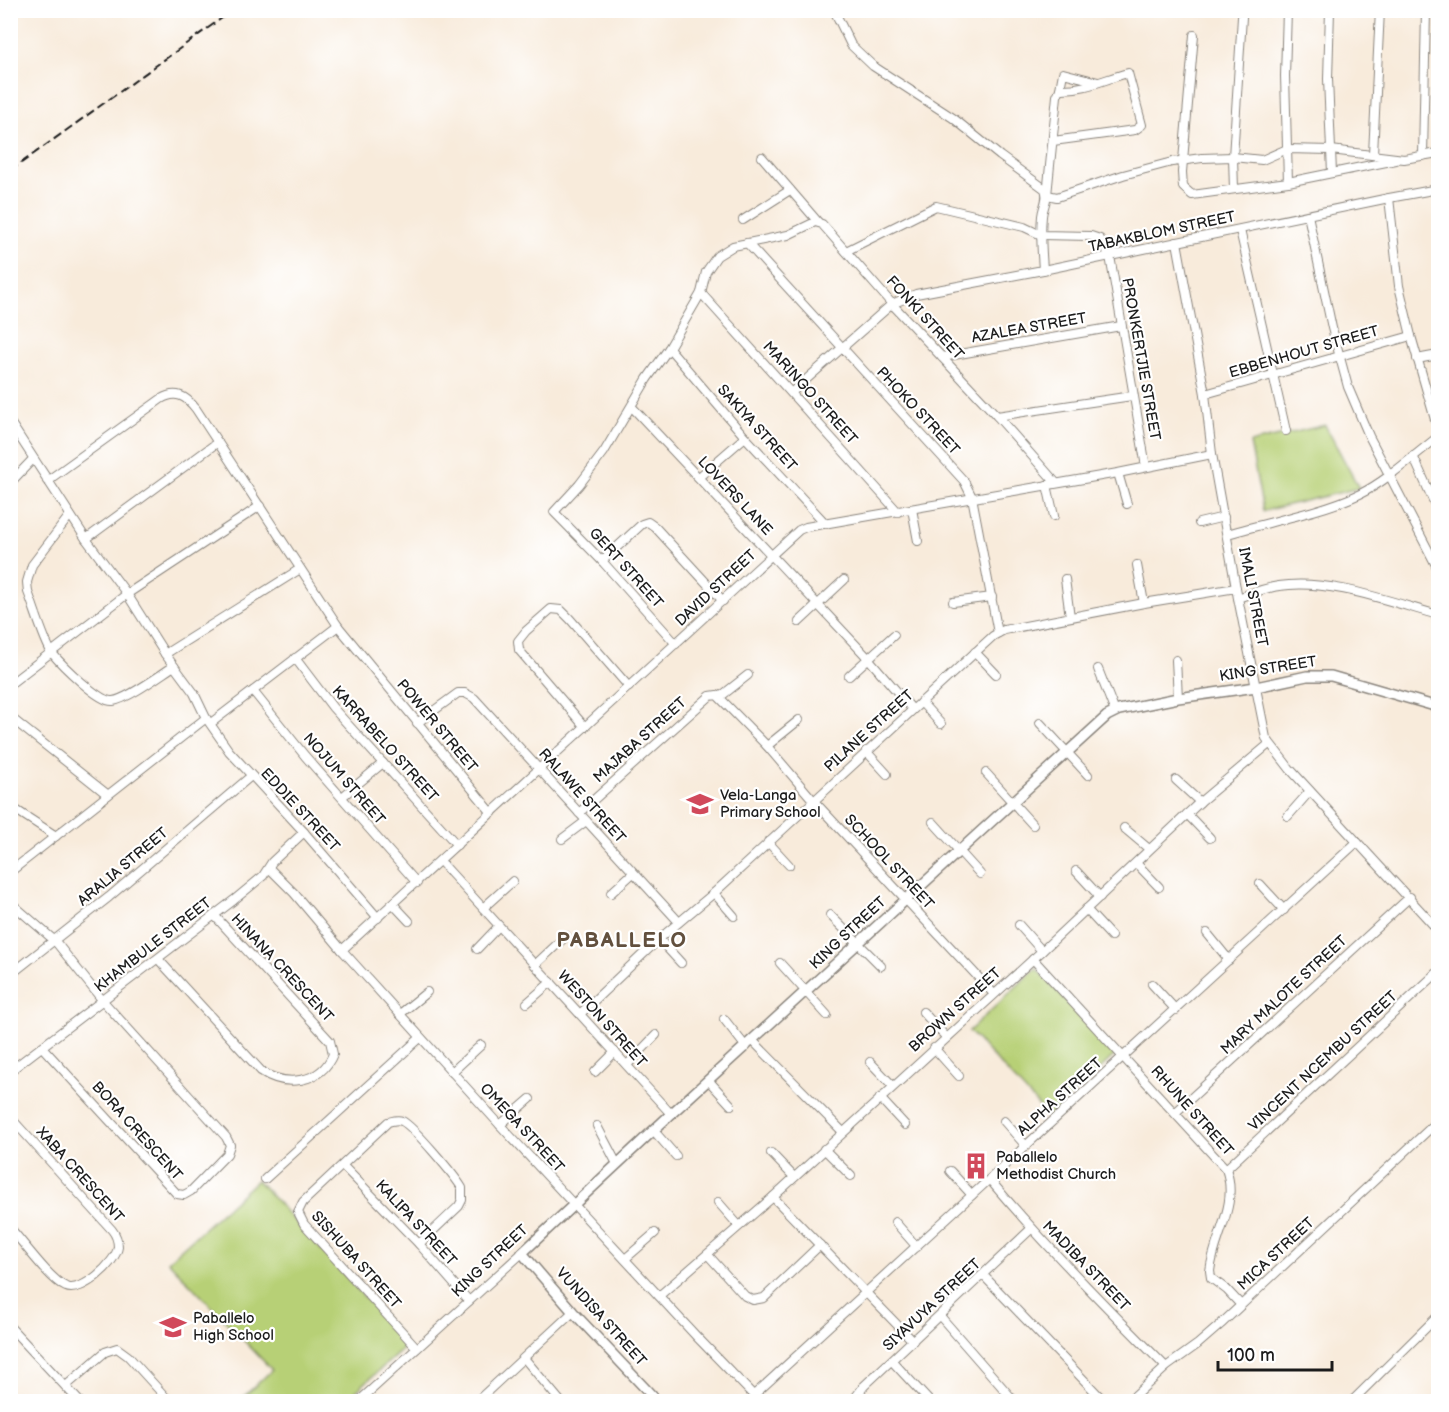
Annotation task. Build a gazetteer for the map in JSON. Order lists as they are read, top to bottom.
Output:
{
  "streets": {
    "street": [
      "TABAKBLOM STREET",
      "FONKI STREET",
      "AZALEA STREET",
      "EBBENHOUT STREET",
      "PRONKERTJIE STREET",
      "MARINGO STREET",
      "PHOKO STREET",
      "SAKIYA STREET",
      "LOVERS LANE",
      "GERT STREET",
      "DAVID STREET",
      "IMALI STREET",
      "KING STREET",
      "POWER STREET",
      "PILANE STREET",
      "MAJABA STREET",
      "KARRABELO STREET",
      "NOJUM STREET",
      "RALAWE STREET",
      "EDDIE STREET",
      "SCHOOL STREET",
      "ARALIA STREET",
      "KHAMBULE STREET",
      "HINANA CRESCENT",
      "MARY MALOTE STREET",
      "BROWN STREET",
      "WESTON STREET",
      "VINCENT NCEMBU STREET",
      "ALPHA STREET",
      "RHUNE STREET",
      "OMEGA STREET",
      "BORA CRESCENT",
      "XABA CRESCENT",
      "KALIPA STREET",
      "MICA STREET",
      "SISHUBA STREET",
      "MADIBA STREET",
      "SIYAVUYA STREET",
      "VUNDISA STREET"
    ]
  },
  "crossings": [
    ["TABAKBLOM STREET", "FONKI STREET"],
    ["TABAKBLOM STREET", "PRONKERTJIE STREET"],
    ["TABAKBLOM STREET", "MARINGO STREET"],
    ["TABAKBLOM STREET", "PHOKO STREET"],
    ["TABAKBLOM STREET", "IMALI STREET"],
    ["FONKI STREET", "AZALEA STREET"],
    ["FONKI STREET", "DAVID STREET"],
    ["AZALEA STREET", "PRONKERTJIE STREET"],
    ["EBBENHOUT STREET", "IMALI STREET"],
    ["PRONKERTJIE STREET", "DAVID STREET"],
    ["MARINGO STREET", "DAVID STREET"],
    ["PHOKO STREET", "DAVID STREET"],
    ["PHOKO STREET", "PILANE STREET"],
    ["SAKIYA STREET", "DAVID STREET"],
    ["LOVERS LANE", "GERT STREET"],
    ["LOVERS LANE", "DAVID STREET"],
    ["LOVERS LANE", "PILANE STREET"],
    ["GERT STREET", "DAVID STREET"],
    ["DAVID STREET", "IMALI STREET"],
    ["DAVID STREET", "POWER STREET"],
    ["DAVID STREET", "KARRABELO STREET"],
    ["DAVID STREET", "NOJUM STREET"],
    ["DAVID STREET", "RALAWE STREET"],
    ["DAVID STREET", "EDDIE STREET"],
    ["DAVID STREET", "WESTON STREET"],
    ["DAVID STREET", "OMEGA STREET"],
    ["IMALI STREET", "KING STREET"],
    ["IMALI STREET", "PILANE STREET"],
    ["IMALI STREET", "MARY MALOTE STREET"],
    ["IMALI STREET", "BROWN STREET"],
    ["IMALI STREET", "ALPHA STREET"],
    ["KING STREET", "SCHOOL STREET"],
    ["KING STREET", "WESTON STREET"],
    ["KING STREET", "OMEGA STREET"],
    ["KING STREET", "KALIPA STREET"],
    ["KING STREET", "SISHUBA STREET"],
    ["KING STREET", "VUNDISA STREET"],
    ["POWER STREET", "RALAWE STREET"],
    ["POWER STREET", "EDDIE STREET"],
    ["PILANE STREET", "RALAWE STREET"],
    ["PILANE STREET", "SCHOOL STREET"],
    ["PILANE STREET", "WESTON STREET"],
    ["MAJABA STREET", "RALAWE STREET"],
    ["MAJABA STREET", "SCHOOL STREET"],
    ["EDDIE STREET", "ARALIA STREET"],
    ["EDDIE STREET", "KHAMBULE STREET"],
    ["SCHOOL STREET", "BROWN STREET"],
    ["KHAMBULE STREET", "HINANA CRESCENT"],
    ["KHAMBULE STREET", "OMEGA STREET"],
    ["KHAMBULE STREET", "BORA CRESCENT"],
    ["MARY MALOTE STREET", "RHUNE STREET"],
    ["BROWN STREET", "RHUNE STREET"],
    ["BROWN STREET", "OMEGA STREET"],
    ["VINCENT NCEMBU STREET", "RHUNE STREET"],
    ["ALPHA STREET", "RHUNE STREET"],
    ["ALPHA STREET", "OMEGA STREET"],
    ["ALPHA STREET", "MADIBA STREET"],
    ["RHUNE STREET", "MICA STREET"],
    ["KALIPA STREET", "SISHUBA STREET"],
    ["MICA STREET", "MADIBA STREET"],
    ["MADIBA STREET", "SIYAVUYA STREET"]
  ],
  "districts": ["PABALLELO"],
  "places": {
    "school or university": ["Vela-Langa Primary School", "Paballelo High School"],
    "building": ["Paballelo Methodist Church"]
  },
  "scale_bar": "100 m"
}
